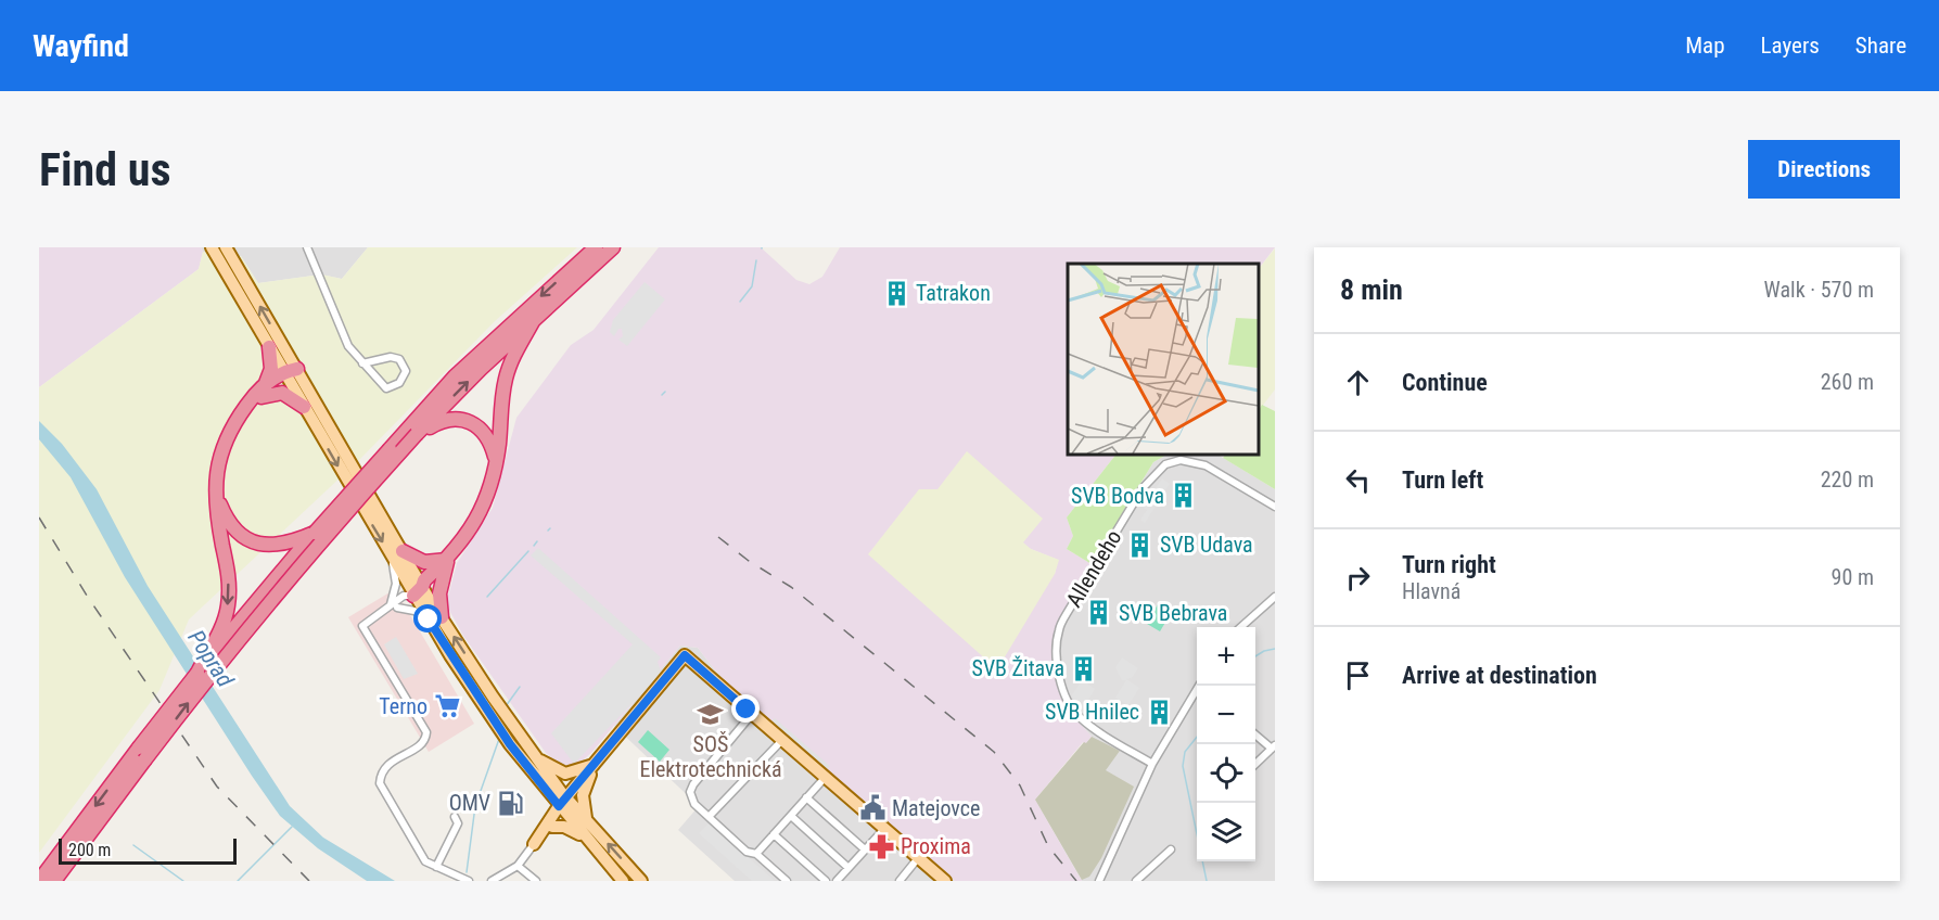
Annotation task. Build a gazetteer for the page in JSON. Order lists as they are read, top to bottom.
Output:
{
  "streets": {
    "street": ["Allendeho"]
  },
  "water": ["Poprad"],
  "places": {
    "building": [
      "Tatrakon",
      "SVB Bodva",
      "SVB Udava",
      "SVB Bebrava",
      "SVB Žitava",
      "SVB Hnilec"
    ],
    "supermarket": ["Terno"],
    "school or university": ["SOŠ Elektrotechnická"],
    "fuel station": ["OMV"],
    "public building": ["Matejovce"],
    "pharmacy": ["Proxima"]
  },
  "scale_bar": "200 m",
  "page": {
    "header": "Wayfind",
    "nav": ["Map", "Layers", "Share"],
    "buttons": "Directions",
    "title": "Find us",
    "heading": ["8 min", "Walk · 570 m"],
    "list": [
      ["Continue", "260 m"],
      ["Turn left", "220 m"],
      ["Turn right", "Hlavná", "90 m"],
      "Arrive at destination"
    ],
    "map_buttons": ["+", "−"],
    "scale": "200 m"
  }
}
